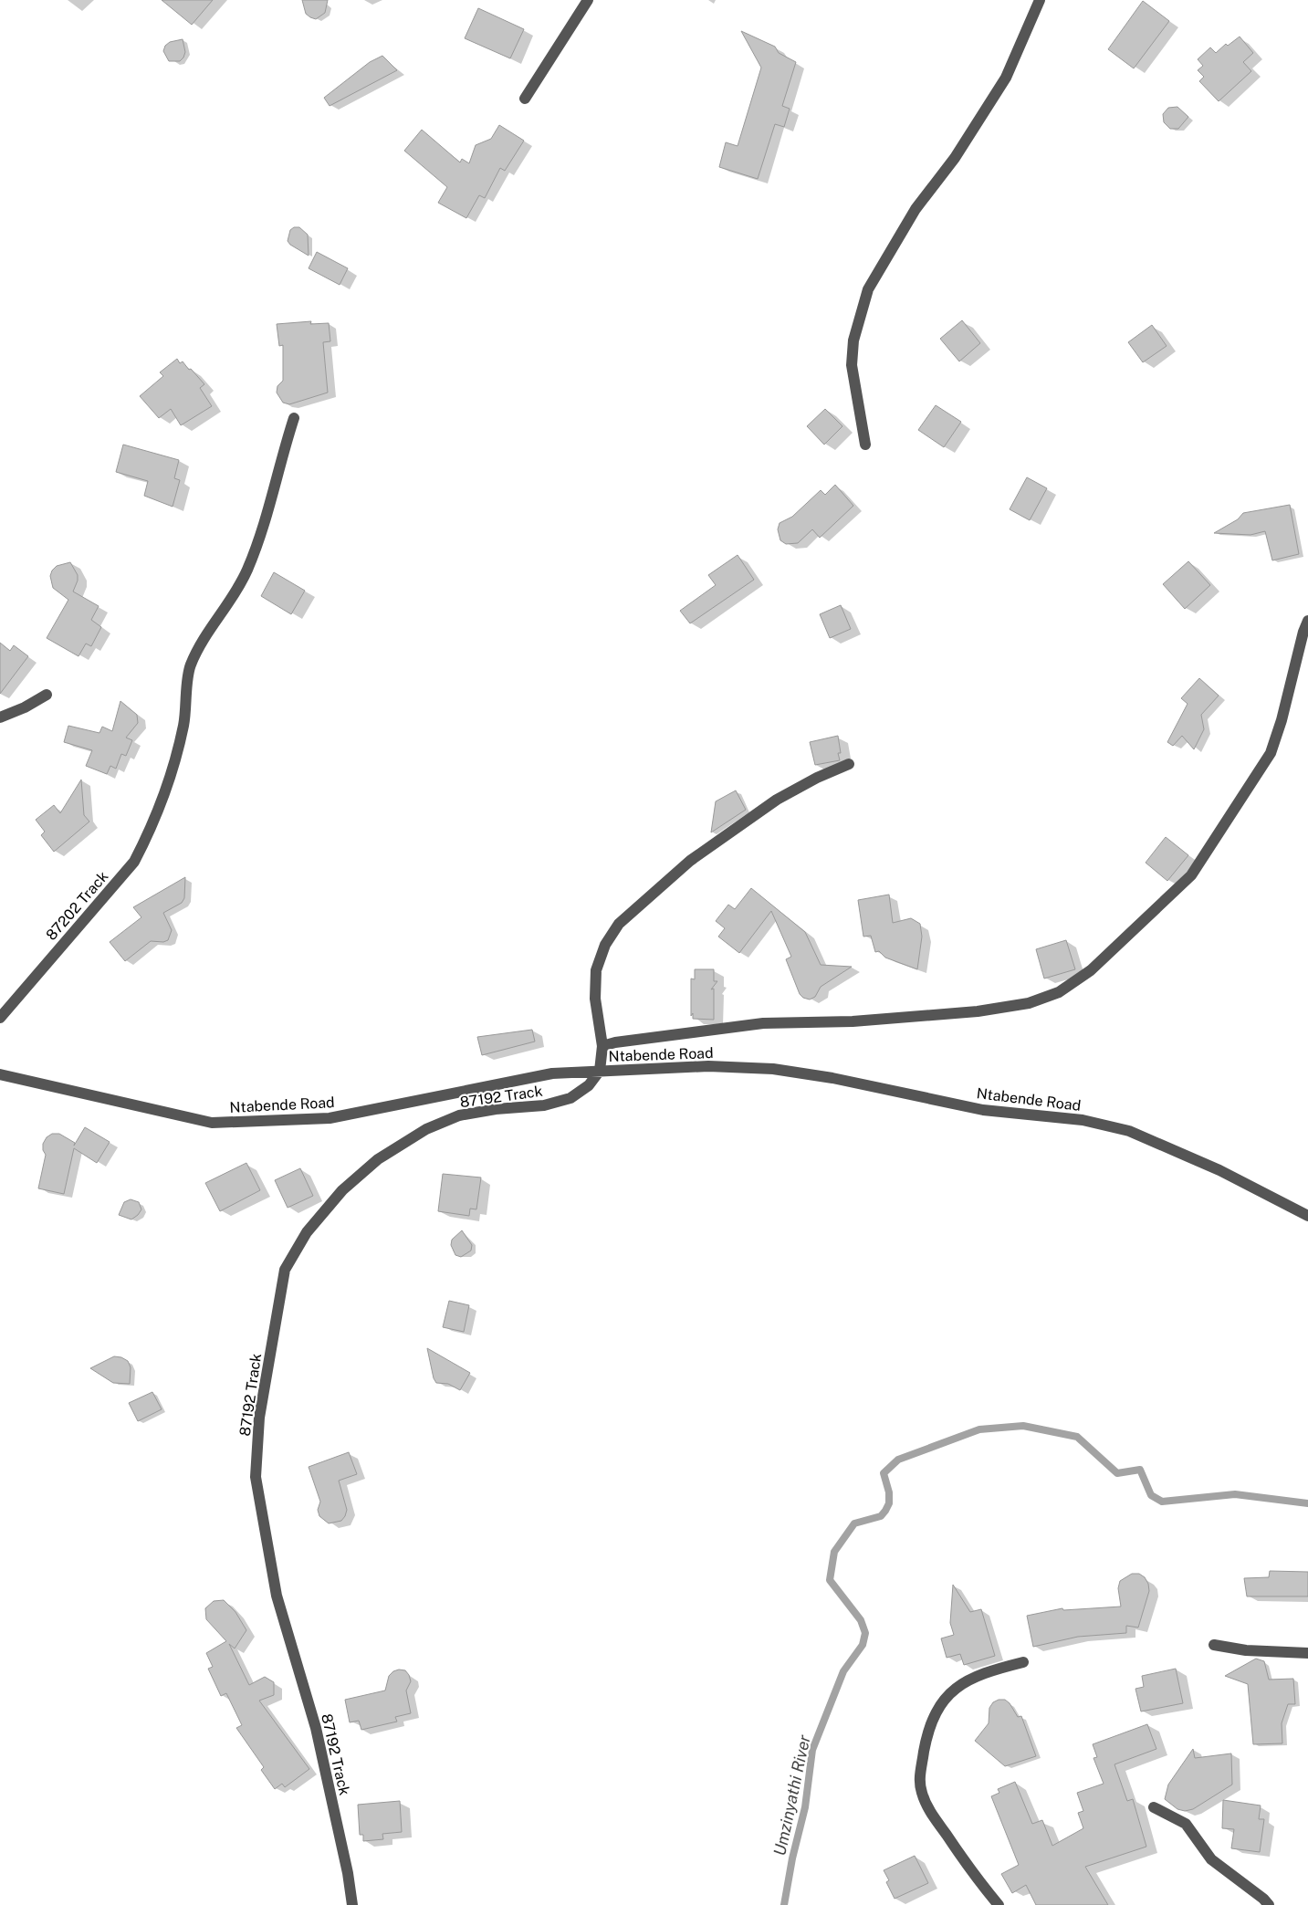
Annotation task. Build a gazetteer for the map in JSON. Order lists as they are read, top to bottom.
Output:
{
  "streets": {
    "street": ["87202 Track", "Ntabende Road", "87192 Track"]
  },
  "crossings": [
    ["Ntabende Road", "87192 Track"]
  ],
  "water": ["Umzinyathi River"]
}
